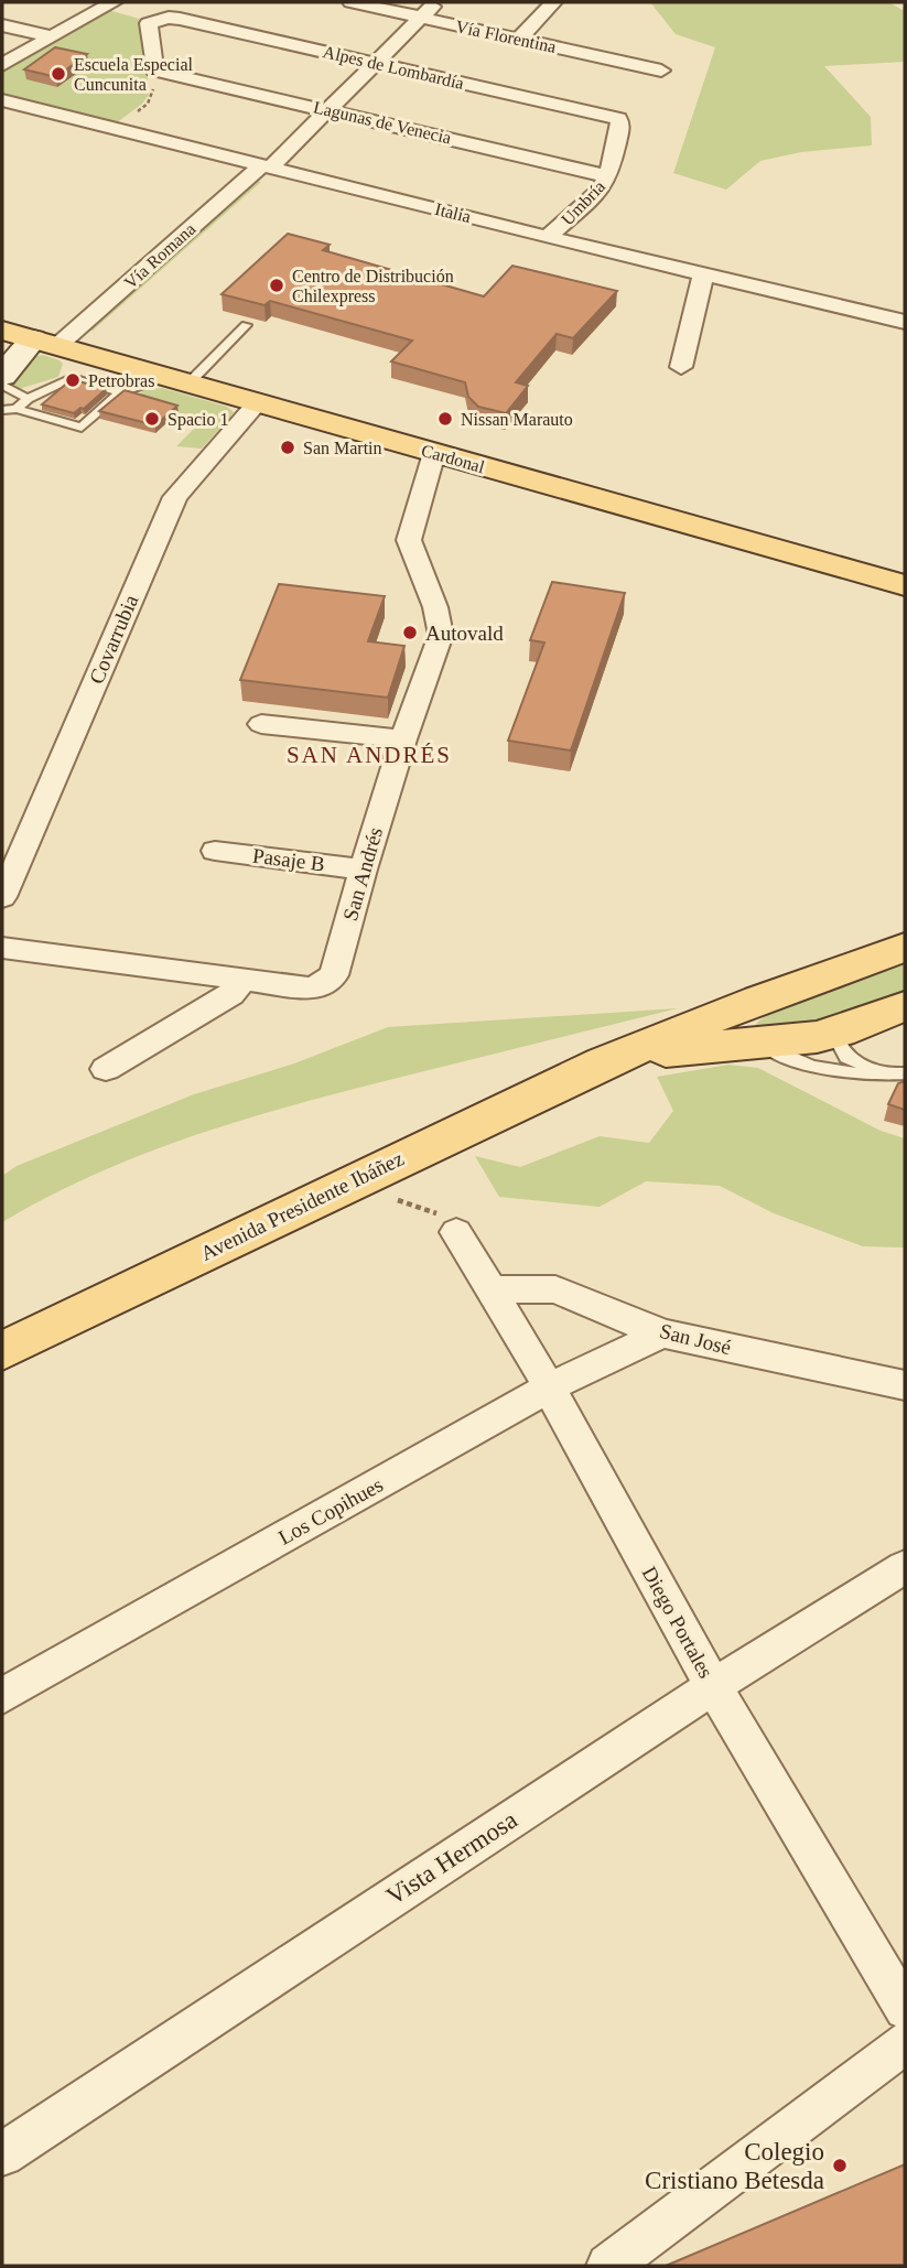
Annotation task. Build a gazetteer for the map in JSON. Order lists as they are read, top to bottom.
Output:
{
  "streets": {
    "main road": ["Cardonal", "Avenida Presidente Ibáñez"],
    "street": [
      "Vía Florentina",
      "Alpes de Lombardía",
      "Lagunas de Venecia",
      "Umbría",
      "Italia",
      "Vía Romana",
      "Covarrubia",
      "Pasaje B",
      "San Andrés",
      "San José",
      "Los Copihues",
      "Diego Portales",
      "Vista Hermosa"
    ]
  },
  "crossings": [
    ["Vía Florentina", "Vía Romana"],
    ["Alpes de Lombardía", "Lagunas de Venecia"],
    ["Alpes de Lombardía", "Umbría"],
    ["Alpes de Lombardía", "Vía Romana"],
    ["Lagunas de Venecia", "Umbría"],
    ["Lagunas de Venecia", "Vía Romana"],
    ["Umbría", "Italia"],
    ["Italia", "Vía Romana"],
    ["Vía Romana", "Cardonal"],
    ["Cardonal", "Covarrubia"],
    ["Cardonal", "San Andrés"],
    ["Pasaje B", "San Andrés"],
    ["San José", "Los Copihues"],
    ["San José", "Diego Portales"],
    ["Los Copihues", "Diego Portales"],
    ["Diego Portales", "Vista Hermosa"]
  ],
  "districts": ["SAN ANDRÉS"],
  "places": [
    "Escuela Especial Cuncunita",
    "Centro de Distribución Chilexpress",
    "Petrobras",
    "Spacio 1",
    "Nissan Marauto",
    "San Martin",
    "Autovald",
    "Colegio Cristiano Betesda"
  ]
}
